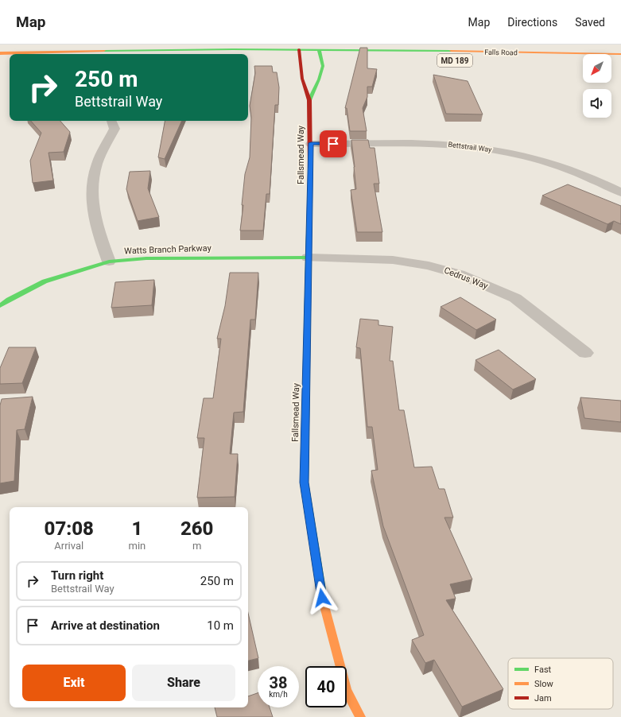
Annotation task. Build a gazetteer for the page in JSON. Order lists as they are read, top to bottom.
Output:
{
  "streets": {
    "main road": [
      "Falls Road",
      "MD 189",
      "Fallsmead Way",
      "Watts Branch Parkway"
    ],
    "street": ["Bettstrail Way", "Cedrus Way"]
  },
  "crossings": [
    ["Falls Road", "Fallsmead Way"],
    ["Bettstrail Way", "Fallsmead Way"],
    ["Fallsmead Way", "Watts Branch Parkway"],
    ["Fallsmead Way", "Cedrus Way"],
    ["Watts Branch Parkway", "Cedrus Way"]
  ],
  "legend": ["Fast", "Slow", "Jam"],
  "north": "bottom left",
  "page": {
    "header": "Map",
    "nav": ["Map", "Directions", "Saved"],
    "turn": ["250 m", "Bettstrail Way"],
    "eta": [
      "07:08",
      "Arrival",
      "1",
      "min",
      "260",
      "m"
    ],
    "list": [
      {
        "name": "Turn right",
        "note": "Bettstrail Way",
        "value": "250 m"
      },
      {
        "name": "Arrive at destination",
        "value": "10 m"
      }
    ],
    "buttons": ["Exit", "Share"],
    "speed": "38 km/h",
    "limit": "40"
  }
}
